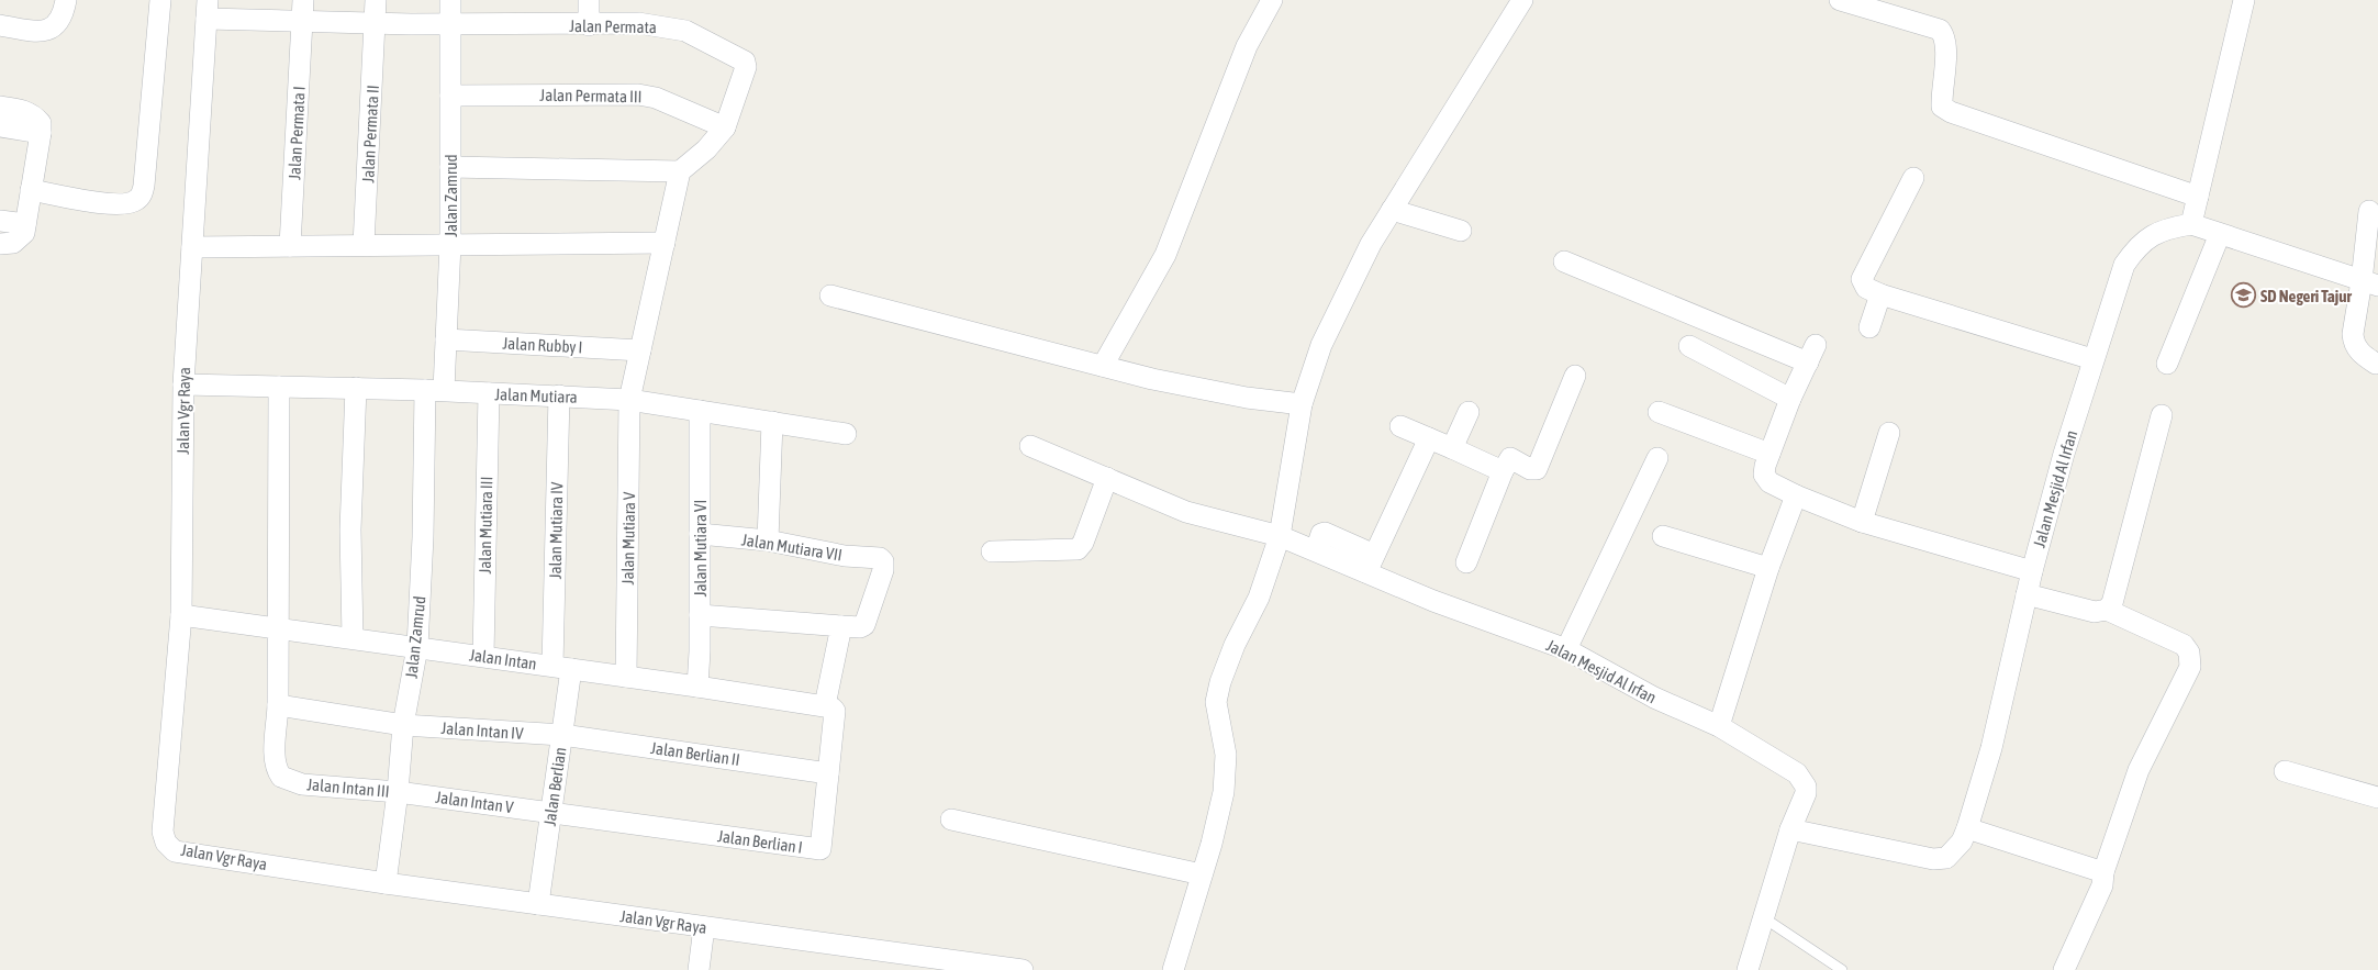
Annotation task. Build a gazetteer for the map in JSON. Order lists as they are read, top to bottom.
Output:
{
  "streets": {
    "street": [
      "Jalan Permata",
      "Jalan Permata III",
      "Jalan Permata I",
      "Jalan Permata II",
      "Jalan Zamrud",
      "Jalan Rubby I",
      "Jalan Mutiara",
      "Jalan Vgr Raya",
      "Jalan Mesjid Al Irfan",
      "Jalan Mutiara III",
      "Jalan Mutiara IV",
      "Jalan Mutiara V",
      "Jalan Mutiara VII",
      "Jalan Mutiara VI",
      "Jalan Intan",
      "Jalan Intan IV",
      "Jalan Berlian II",
      "Jalan Berlian",
      "Jalan Intan III",
      "Jalan Intan V",
      "Jalan Berlian I"
    ]
  },
  "crossings": [
    ["Jalan Permata", "Jalan Permata III"],
    ["Jalan Permata", "Jalan Permata I"],
    ["Jalan Permata", "Jalan Permata II"],
    ["Jalan Permata", "Jalan Zamrud"],
    ["Jalan Permata", "Jalan Vgr Raya"],
    ["Jalan Permata III", "Jalan Zamrud"],
    ["Jalan Zamrud", "Jalan Rubby I"],
    ["Jalan Zamrud", "Jalan Mutiara"],
    ["Jalan Zamrud", "Jalan Vgr Raya"],
    ["Jalan Zamrud", "Jalan Intan"],
    ["Jalan Zamrud", "Jalan Intan IV"],
    ["Jalan Zamrud", "Jalan Intan III"],
    ["Jalan Zamrud", "Jalan Intan V"],
    ["Jalan Mutiara", "Jalan Vgr Raya"],
    ["Jalan Mutiara", "Jalan Mutiara III"],
    ["Jalan Mutiara", "Jalan Mutiara IV"],
    ["Jalan Mutiara", "Jalan Mutiara V"],
    ["Jalan Mutiara", "Jalan Mutiara VI"],
    ["Jalan Vgr Raya", "Jalan Intan"],
    ["Jalan Vgr Raya", "Jalan Berlian"],
    ["Jalan Mutiara III", "Jalan Intan"],
    ["Jalan Mutiara IV", "Jalan Intan"],
    ["Jalan Mutiara IV", "Jalan Berlian"],
    ["Jalan Mutiara V", "Jalan Intan"],
    ["Jalan Mutiara VII", "Jalan Mutiara VI"],
    ["Jalan Mutiara VI", "Jalan Intan"],
    ["Jalan Intan", "Jalan Berlian"],
    ["Jalan Intan", "Jalan Berlian I"],
    ["Jalan Intan IV", "Jalan Berlian II"],
    ["Jalan Intan IV", "Jalan Berlian"],
    ["Jalan Intan IV", "Jalan Intan III"],
    ["Jalan Berlian II", "Jalan Berlian"],
    ["Jalan Berlian II", "Jalan Berlian I"],
    ["Jalan Berlian", "Jalan Intan V"],
    ["Jalan Berlian", "Jalan Berlian I"],
    ["Jalan Intan III", "Jalan Intan V"],
    ["Jalan Intan V", "Jalan Berlian I"]
  ],
  "places": {
    "school or university": ["SD Negeri Tajur"]
  }
}
